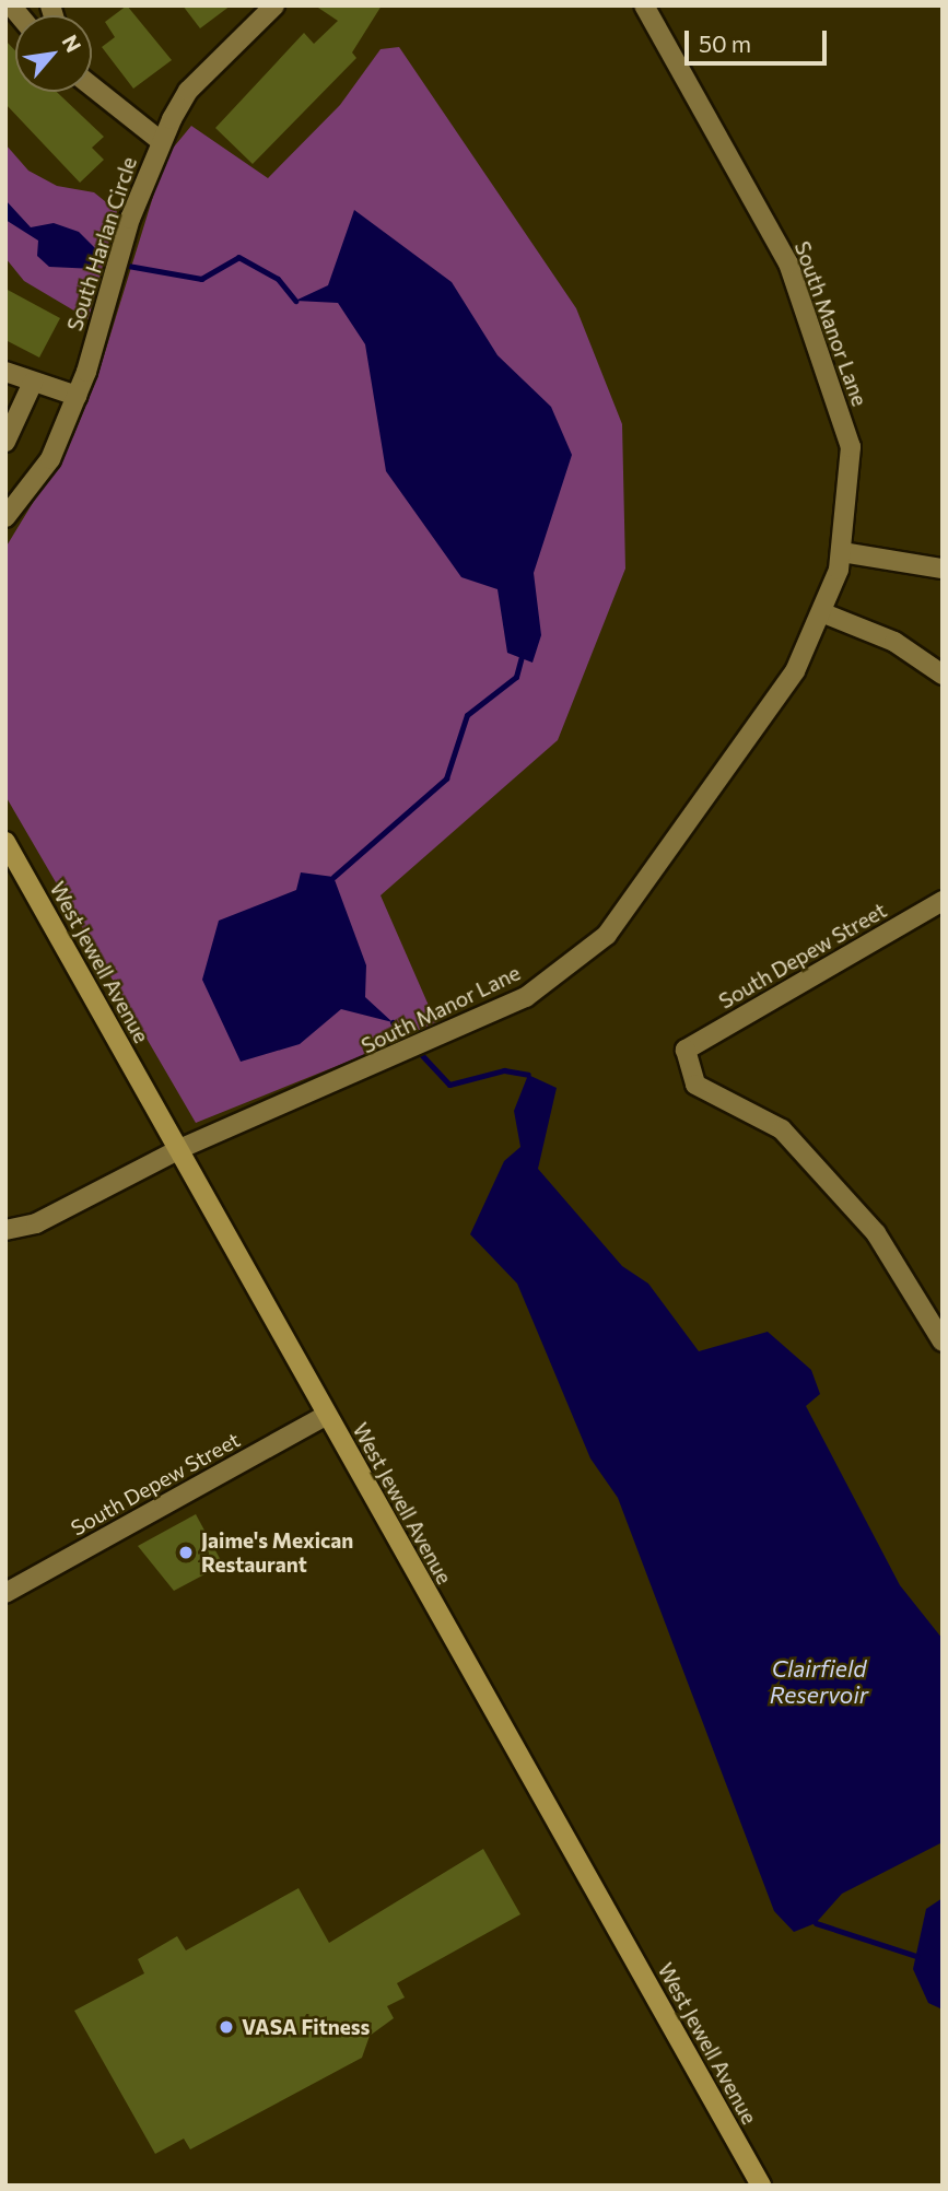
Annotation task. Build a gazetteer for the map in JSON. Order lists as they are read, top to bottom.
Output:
{
  "streets": {
    "main road": ["West Jewell Avenue"],
    "street": ["South Harlan Circle", "South Manor Lane", "South Depew Street"]
  },
  "crossings": [
    ["South Manor Lane", "West Jewell Avenue"],
    ["South Depew Street", "West Jewell Avenue"]
  ],
  "water": ["Clairfield Reservoir"],
  "places": ["Jaime's Mexican Restaurant", "VASA Fitness"],
  "scale_bar": "50 m",
  "north": "top right"
}
